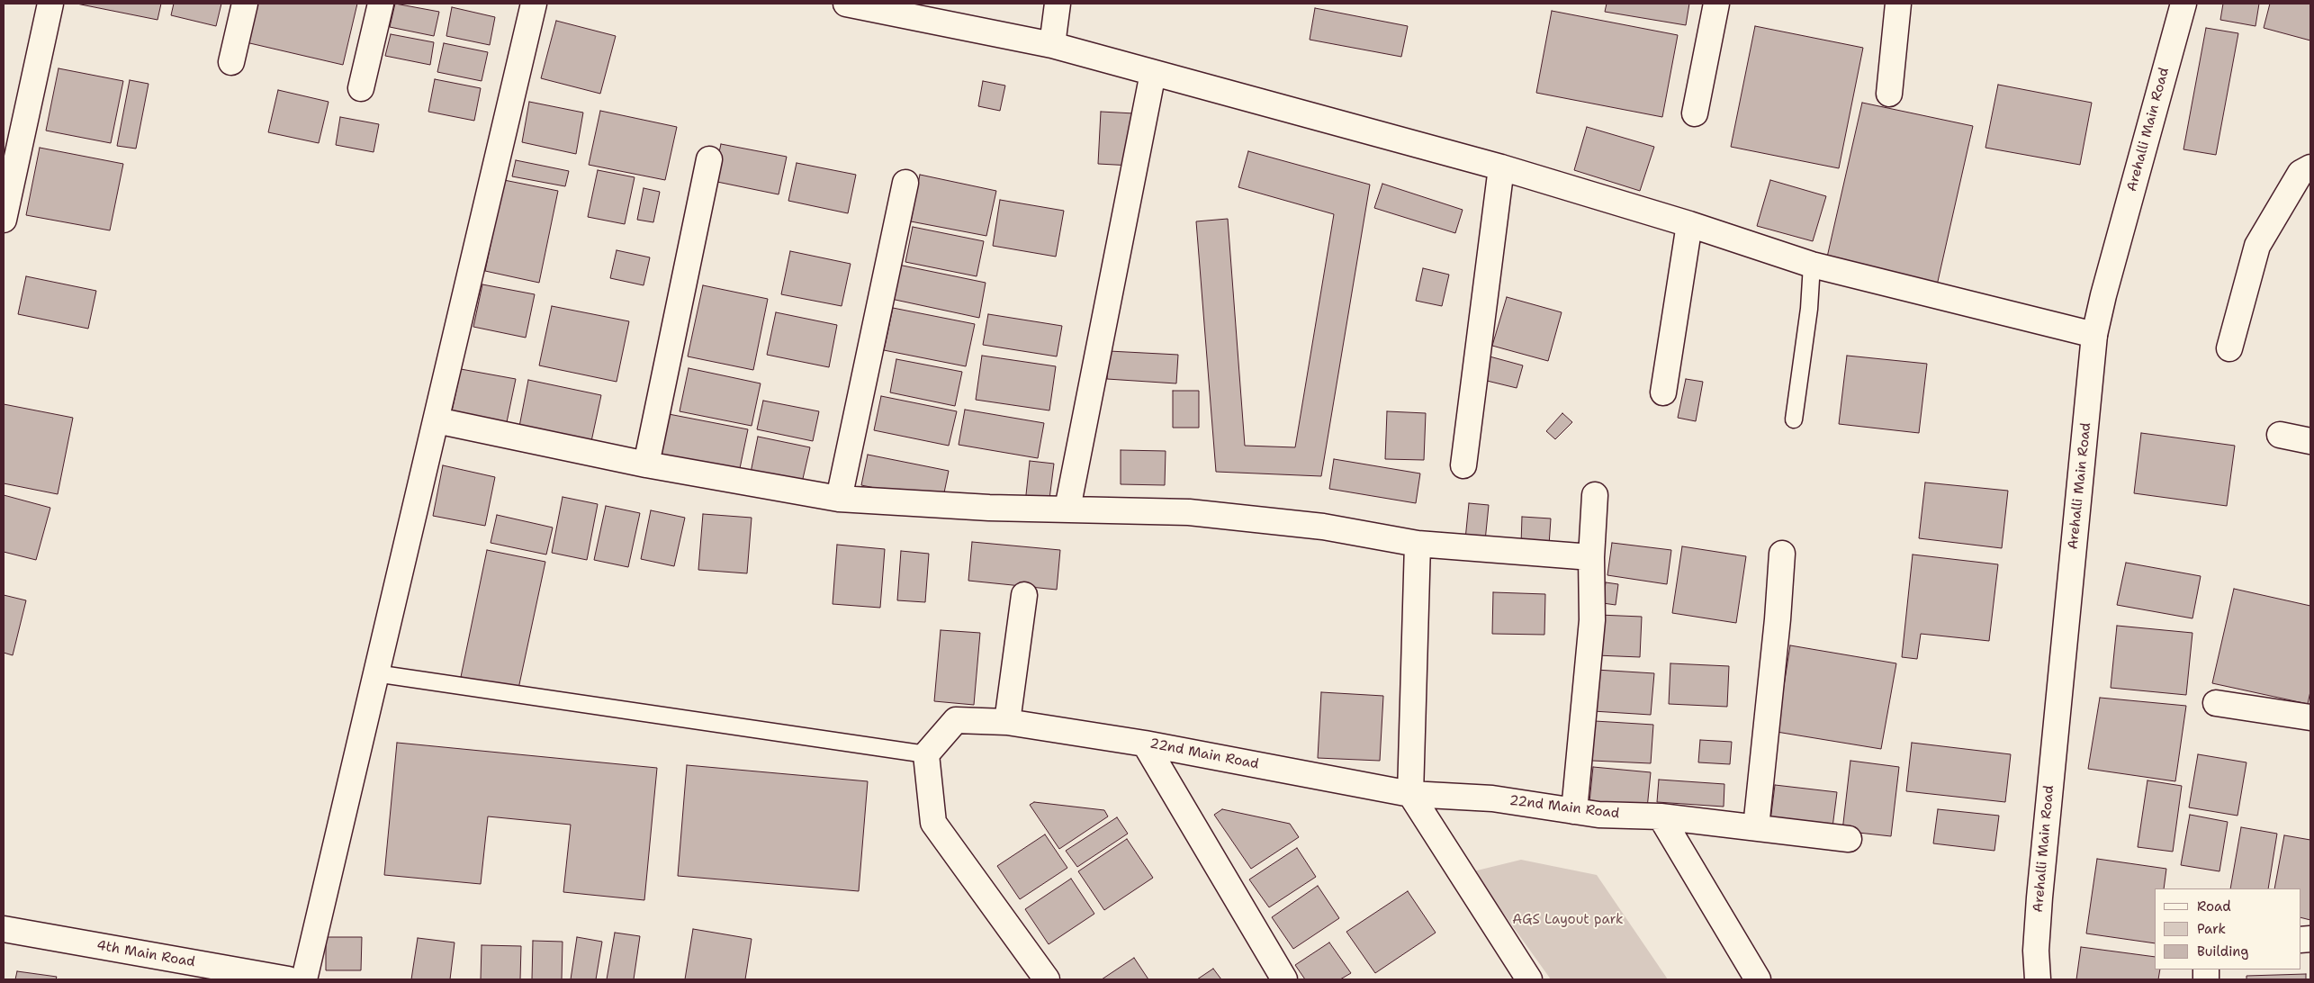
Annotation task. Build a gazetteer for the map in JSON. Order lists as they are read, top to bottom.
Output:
{
  "streets": {
    "street": ["Arehalli Main Road", "22nd Main Road", "4th Main Road"]
  },
  "parks": ["AGS Layout park"],
  "legend": ["Road", "Park", "Building"]
}
